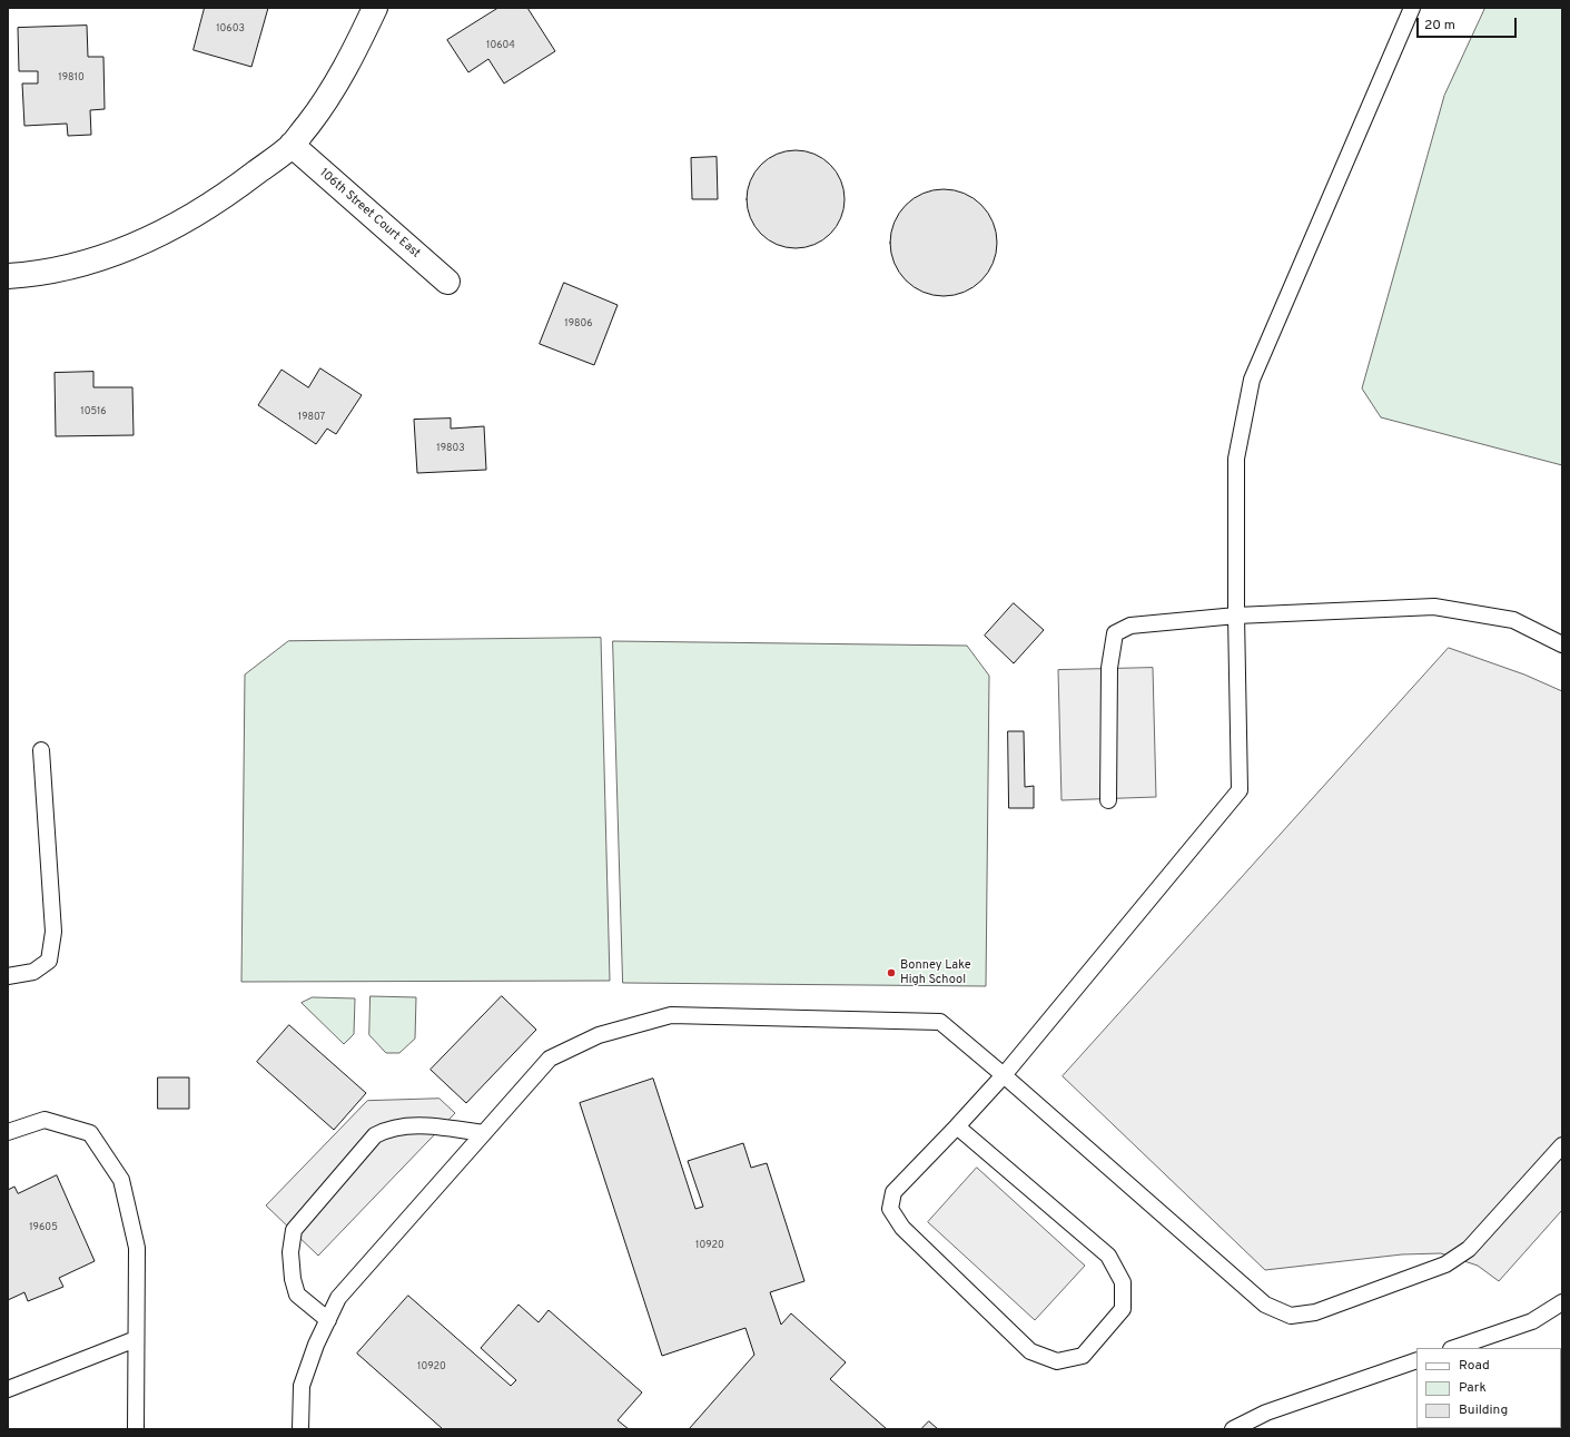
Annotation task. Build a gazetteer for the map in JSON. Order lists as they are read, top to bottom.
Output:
{
  "streets": {
    "street": ["106th Street Court East"]
  },
  "places": ["Bonney Lake High School"],
  "house_numbers": [
    "10603",
    "10604",
    "19810",
    "19806",
    "10516",
    "19807",
    "19803",
    "19605",
    "10920",
    "10920"
  ],
  "legend": ["Road", "Park", "Building"],
  "scale_bar": "20 m"
}
